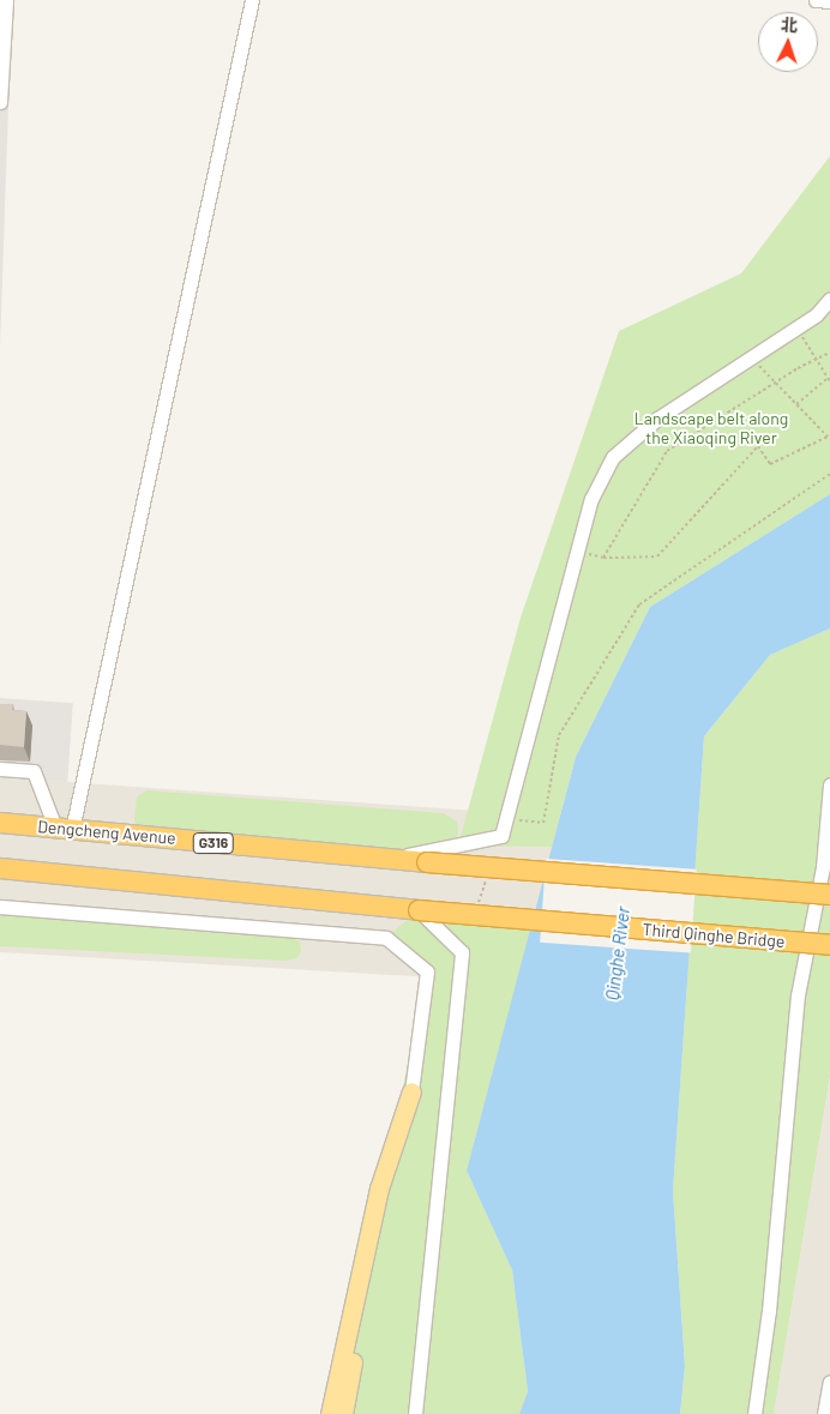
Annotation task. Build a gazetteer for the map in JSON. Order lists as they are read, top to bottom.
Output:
{
  "streets": {
    "highway": ["Dengcheng Avenue", "G316", "Third Qinghe Bridge"]
  },
  "water": ["Qinghe River"],
  "parks": ["Landscape belt along the Xiaoqing River"],
  "north": "top"
}
